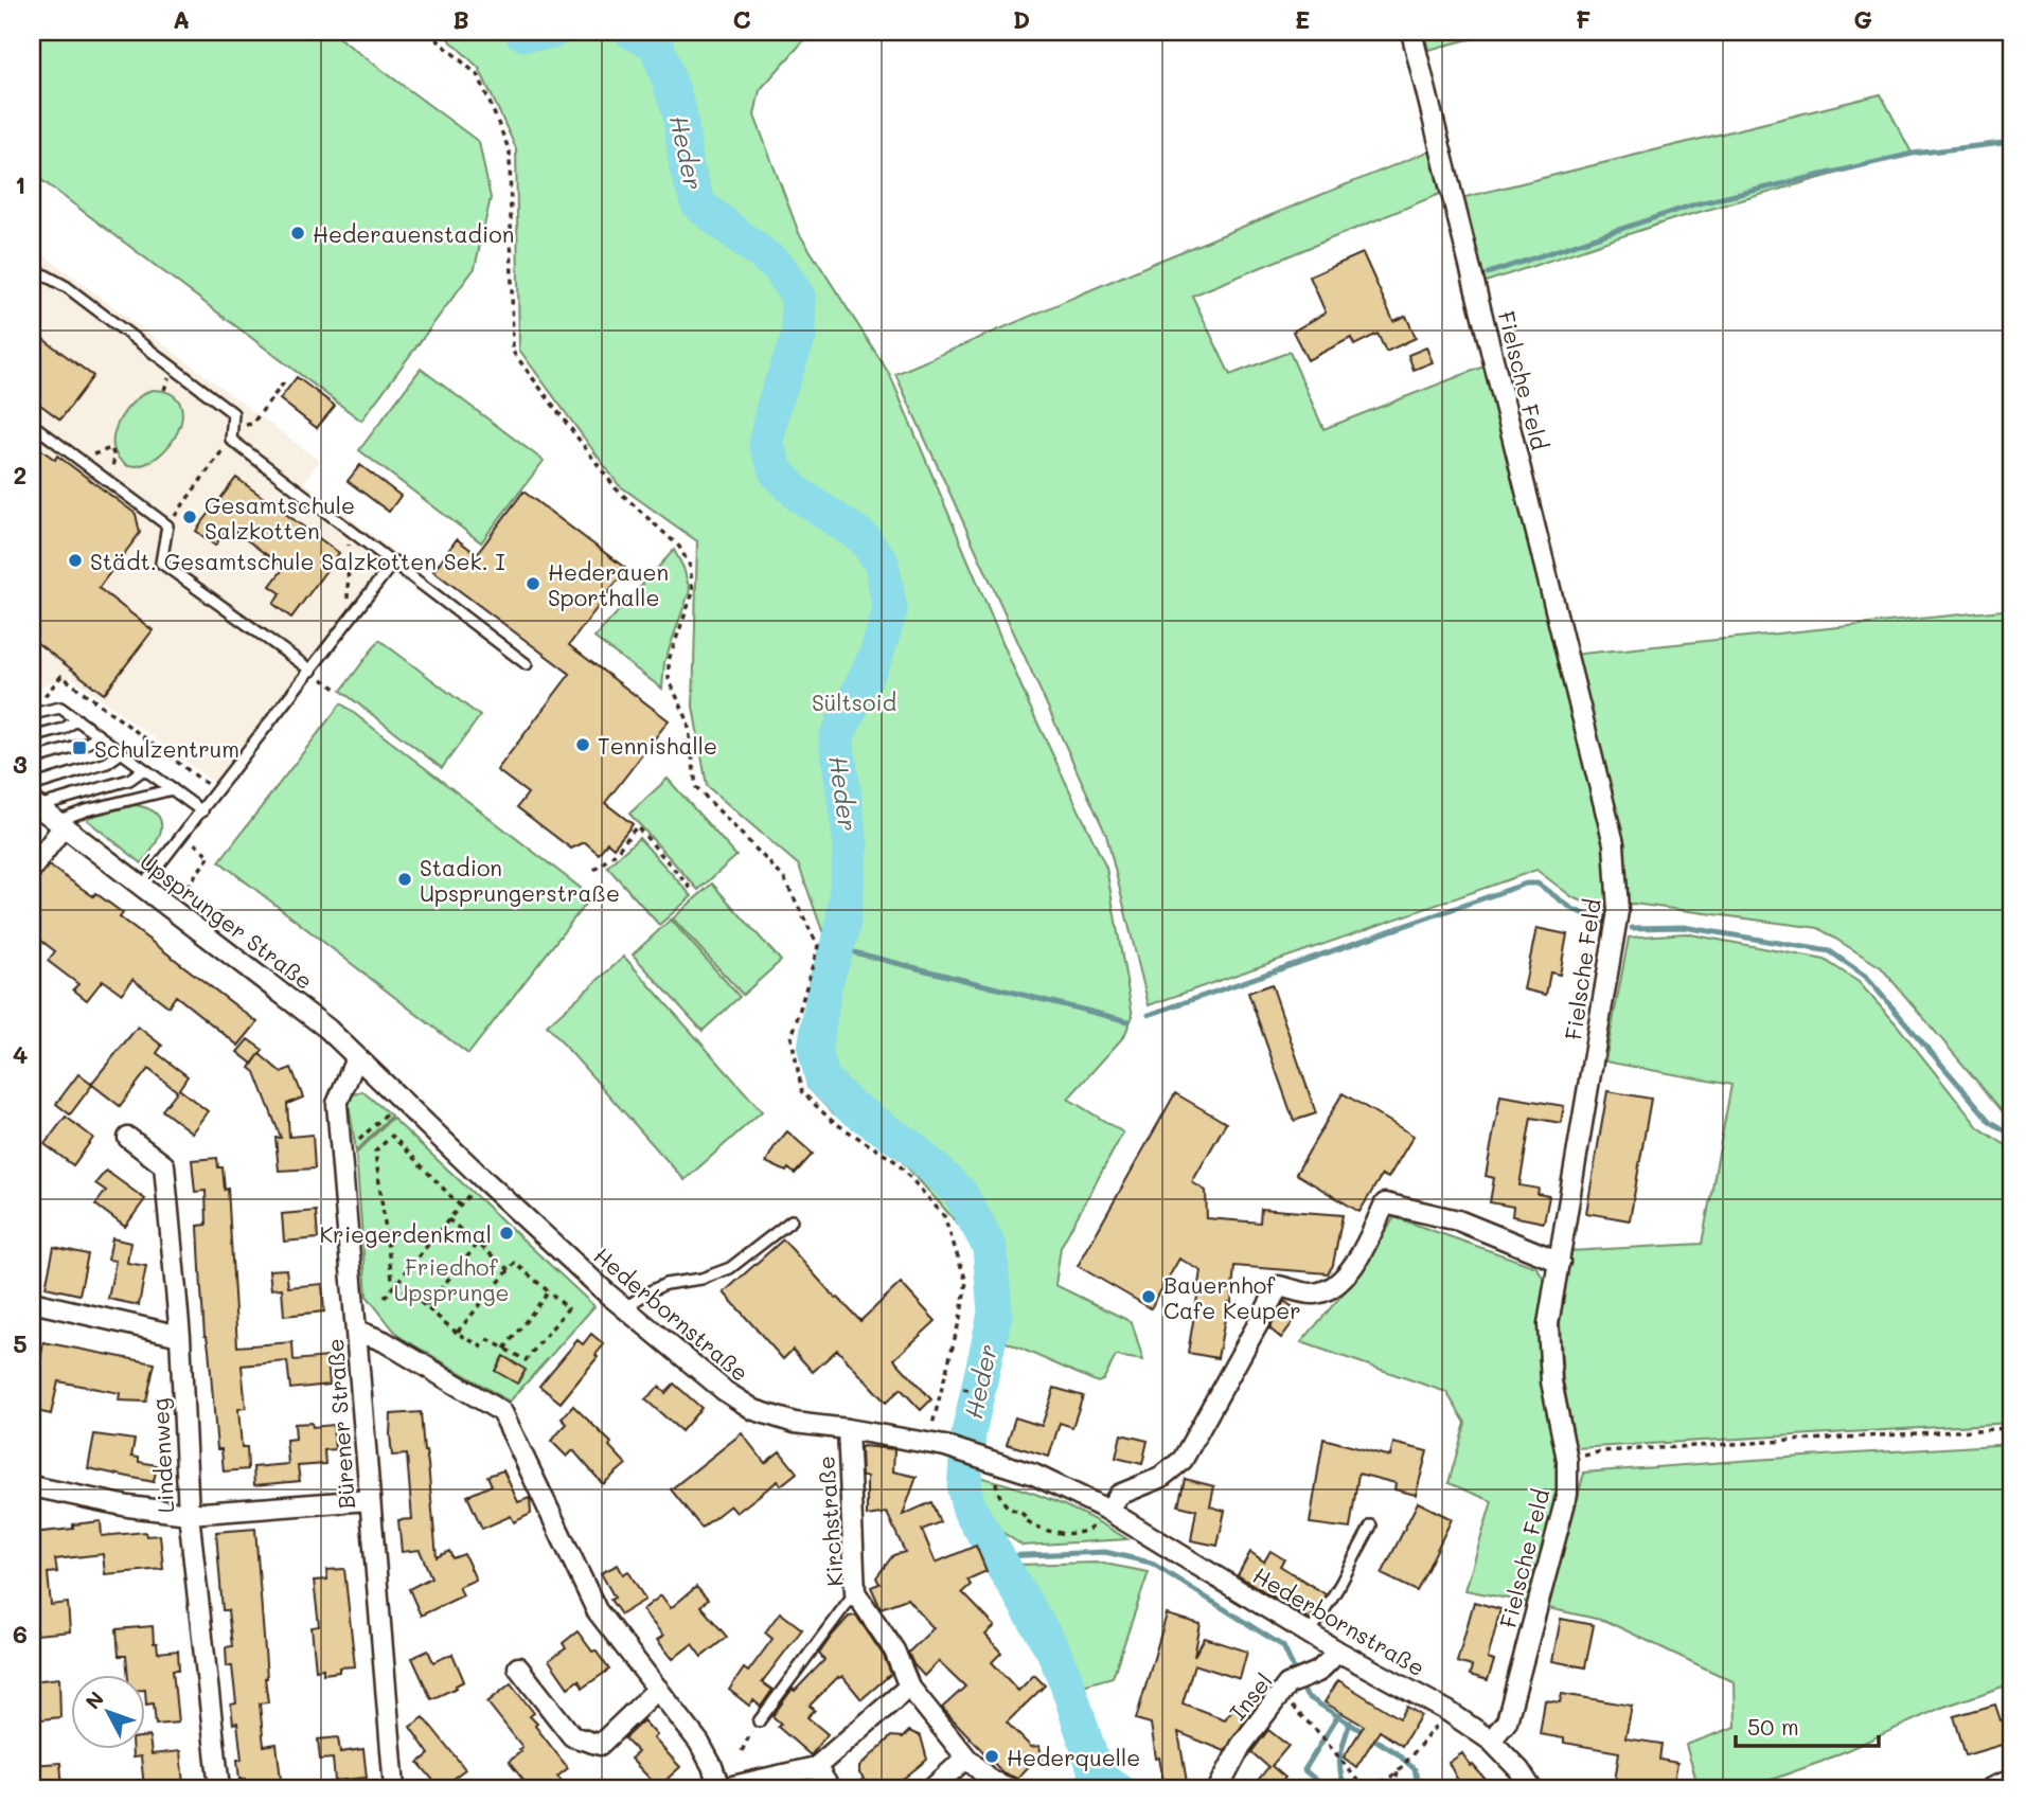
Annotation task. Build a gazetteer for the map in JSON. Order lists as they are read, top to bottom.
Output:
{
  "streets": {
    "street": [
      "Fielsche Feld",
      "Upsprunger Straße",
      "Hederbornstraße",
      "Bürener Straße",
      "Lindenweg",
      "Kirchstraße",
      "Insel"
    ]
  },
  "crossings": [
    ["Fielsche Feld", "Hederbornstraße"],
    ["Upsprunger Straße", "Hederbornstraße"],
    ["Upsprunger Straße", "Bürener Straße"],
    ["Hederbornstraße", "Bürener Straße"],
    ["Hederbornstraße", "Kirchstraße"],
    ["Hederbornstraße", "Insel"]
  ],
  "water": ["Heder"],
  "parks": ["Sültsoid", "Friedhof Upsprunge"],
  "places": {
    "other": [
      "Hederauenstadion",
      "Gesamtschule Salzkotten",
      "Städt. Gesamtschule Salzkotten Sek. I",
      "Hederauen Sporthalle",
      "Tennishalle",
      "Stadion Upsprungerstraße",
      "Kriegerdenkmal",
      "Bauernhof Cafe Keuper",
      "Hederquelle"
    ],
    "transit": ["Schulzentrum"]
  },
  "scale_bar": "50 m",
  "north": "top left",
  "grid": {
    "columns": [
      "A",
      "B",
      "C",
      "D",
      "E",
      "F",
      "G"
    ],
    "rows": [
      "1",
      "2",
      "3",
      "4",
      "5",
      "6"
    ]
  }
}
